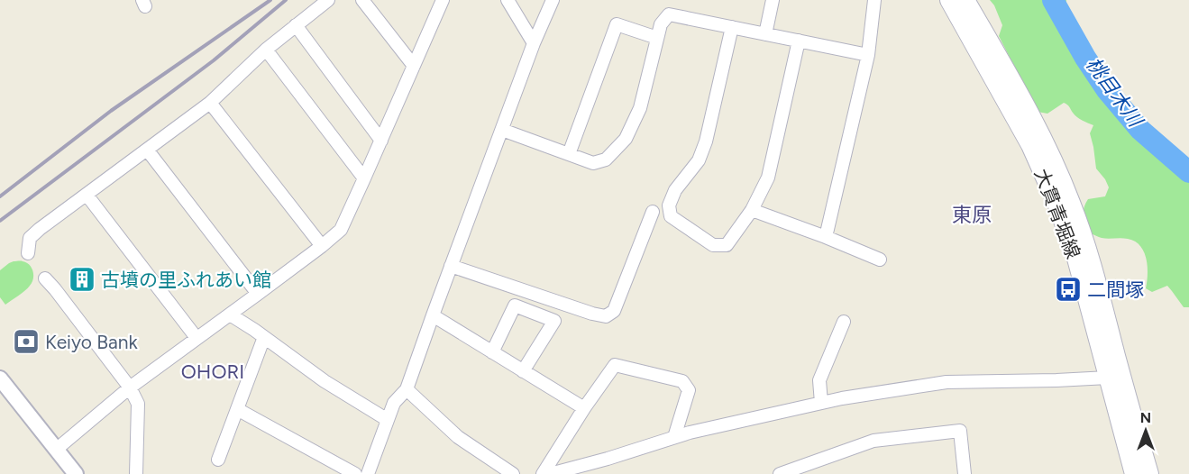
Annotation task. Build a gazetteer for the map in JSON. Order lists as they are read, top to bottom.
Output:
{
  "streets": {
    "main road": ["大貫青堀線"]
  },
  "districts": ["東原", "OHORI"],
  "water": ["桃目木川"],
  "places": {
    "building": ["古墳の里ふれあい館"],
    "bus stop": ["二間塚"],
    "bank": ["Keiyo Bank"]
  },
  "north": "top"
}
